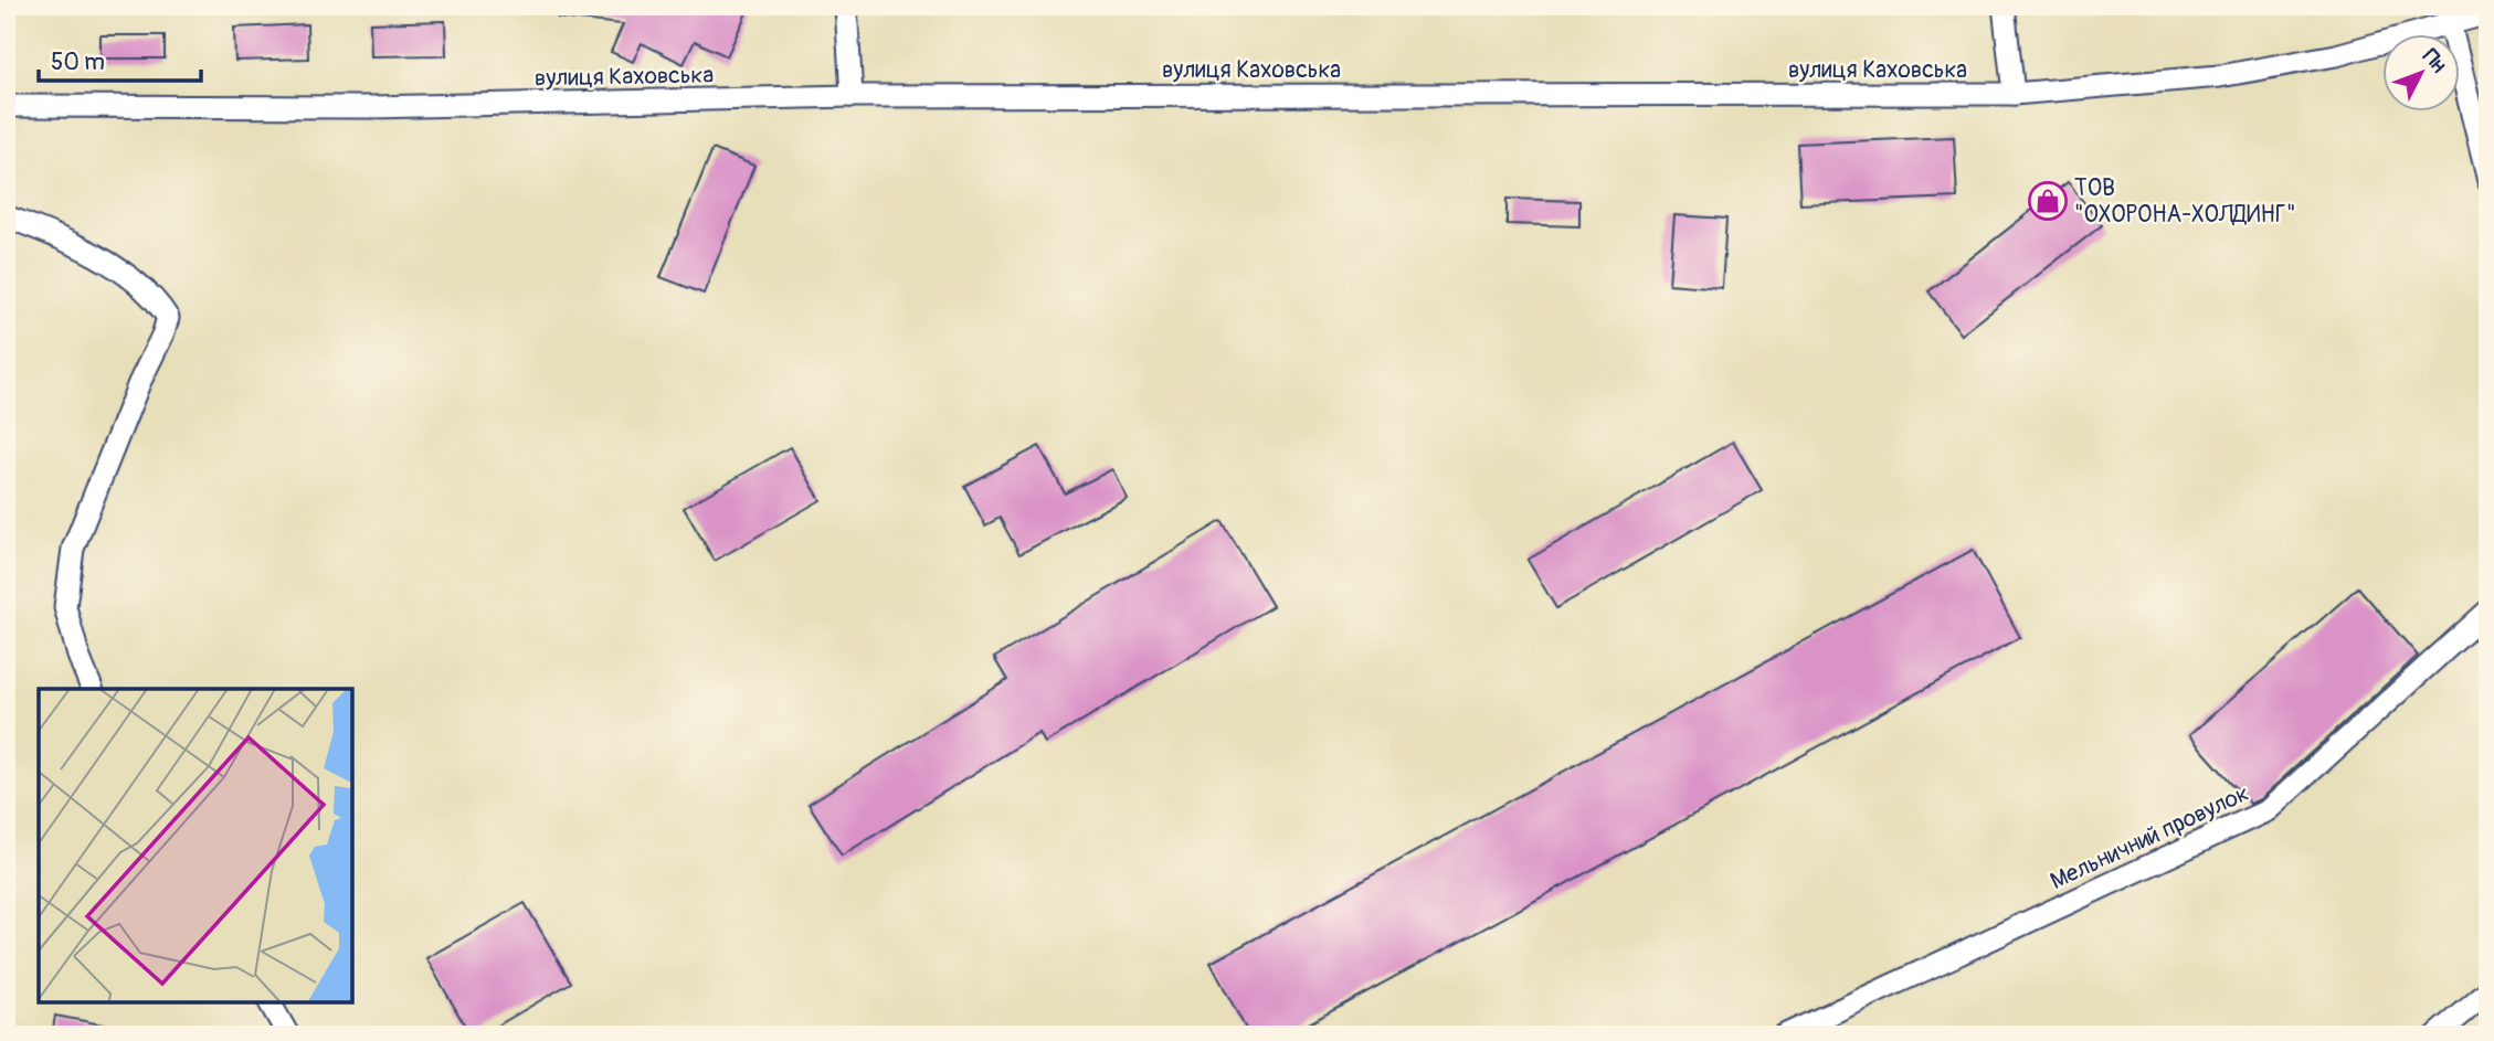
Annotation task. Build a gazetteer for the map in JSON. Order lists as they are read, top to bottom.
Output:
{
  "streets": {
    "street": ["вулиця Каховська", "Мельничний провулок"]
  },
  "places": {
    "shop": ["ТОВ \"ОХОРОНА-ХОЛДИНГ\""]
  },
  "scale_bar": "50 m",
  "north": "top right"
}
